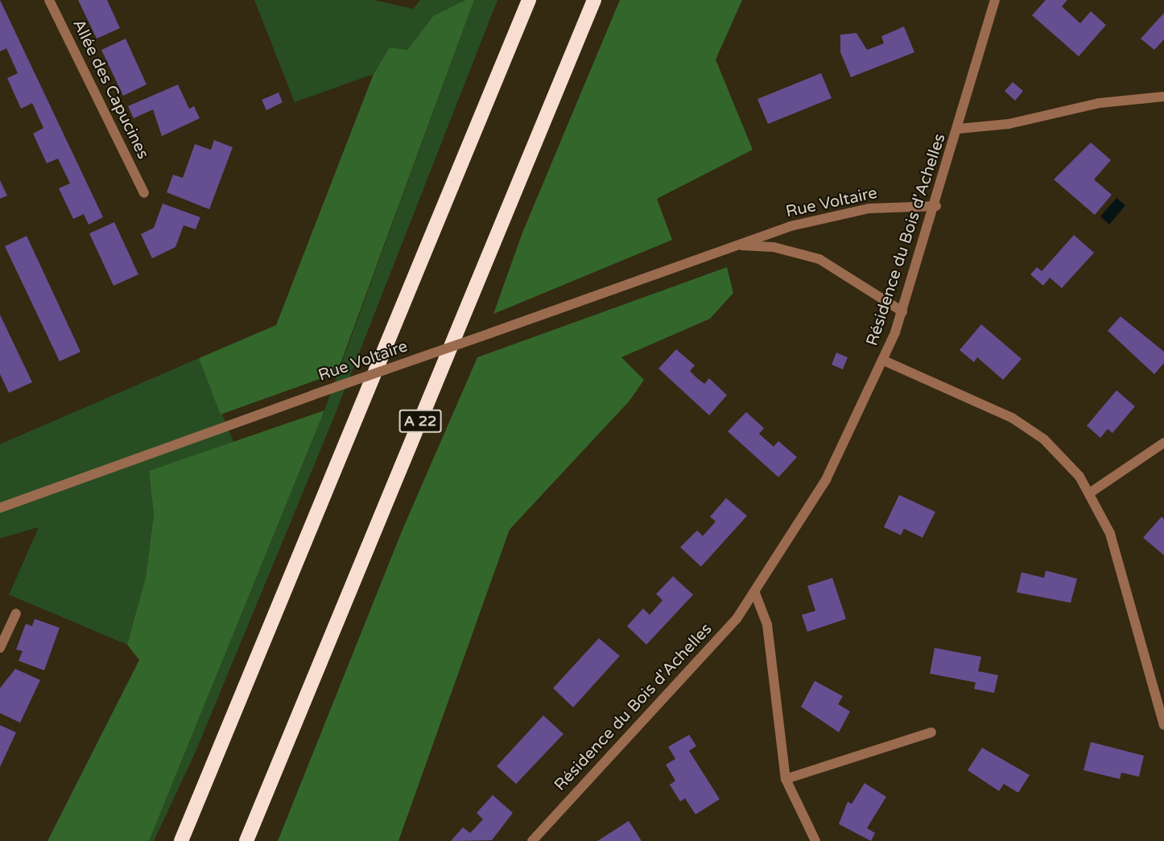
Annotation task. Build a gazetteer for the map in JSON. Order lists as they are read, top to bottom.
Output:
{
  "streets": {
    "highway": ["A 22"],
    "street": ["Allée des Capucines", "Rue Voltaire", "Résidence du Bois d'Achelles"]
  },
  "crossings": [
    ["Rue Voltaire", "Résidence du Bois d'Achelles"]
  ]
}
